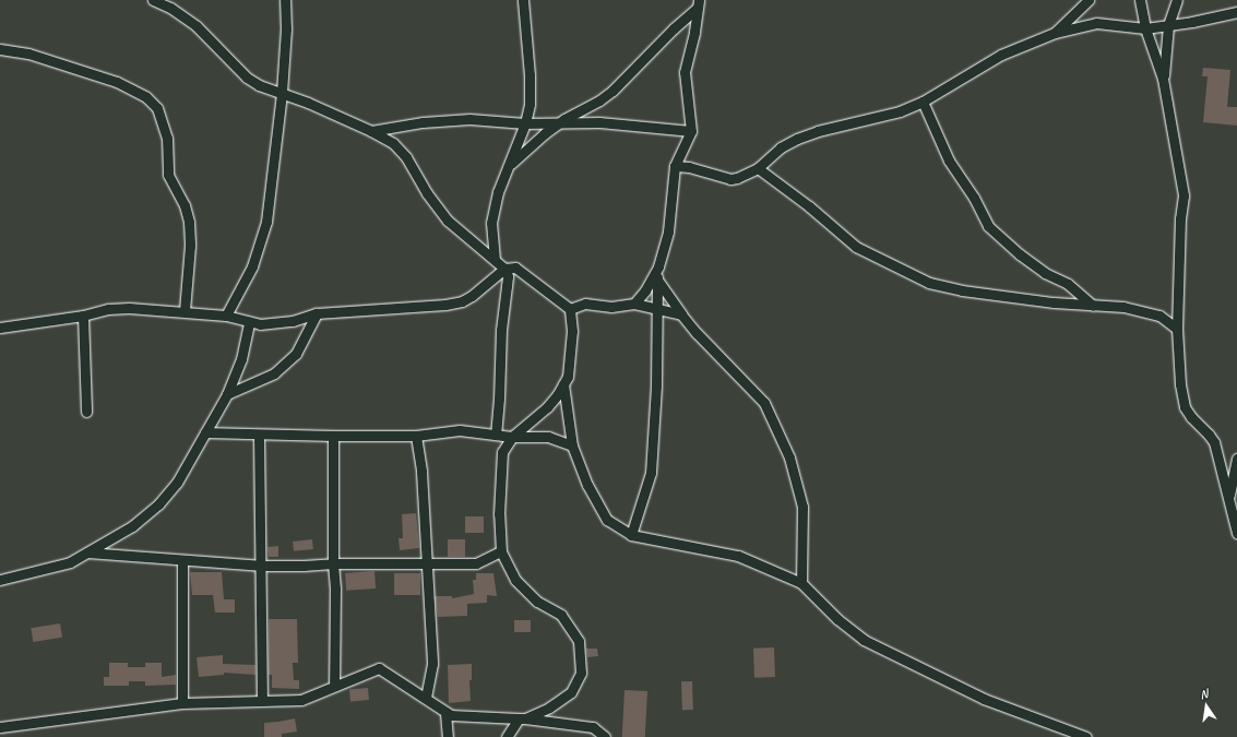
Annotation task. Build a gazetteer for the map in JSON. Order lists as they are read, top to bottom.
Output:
{
  "north": "top"
}
